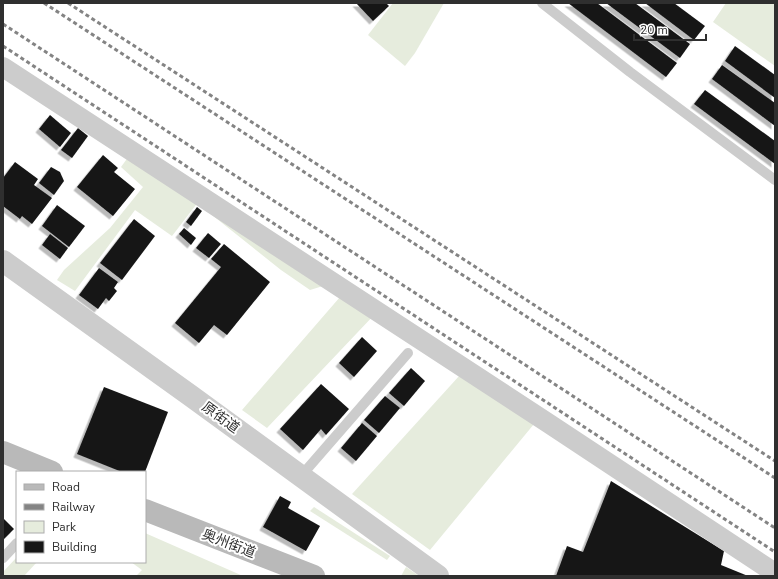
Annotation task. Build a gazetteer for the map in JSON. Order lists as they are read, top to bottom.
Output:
{
  "streets": {
    "main road": ["奥州街道"],
    "street": ["原街道"]
  },
  "legend": [
    "Road",
    "Railway",
    "Park",
    "Building"
  ],
  "scale_bar": "20 m"
}
